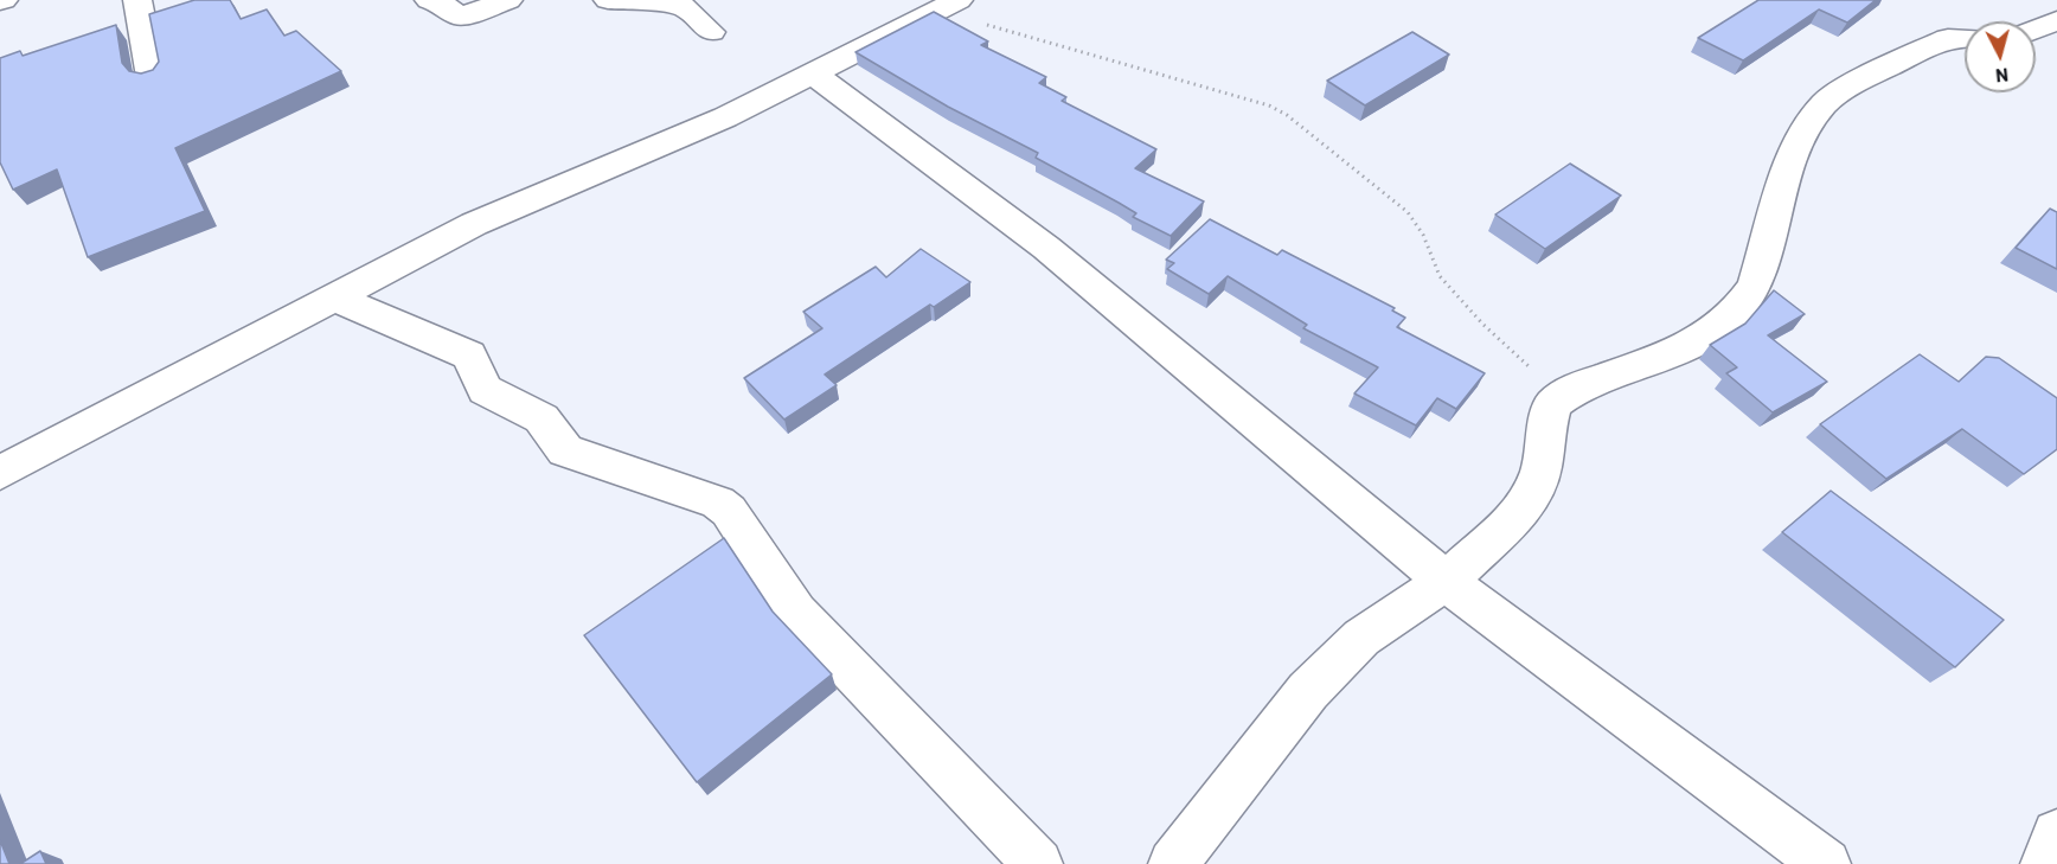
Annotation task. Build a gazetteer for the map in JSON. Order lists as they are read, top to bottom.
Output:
{
  "north": "bottom"
}
